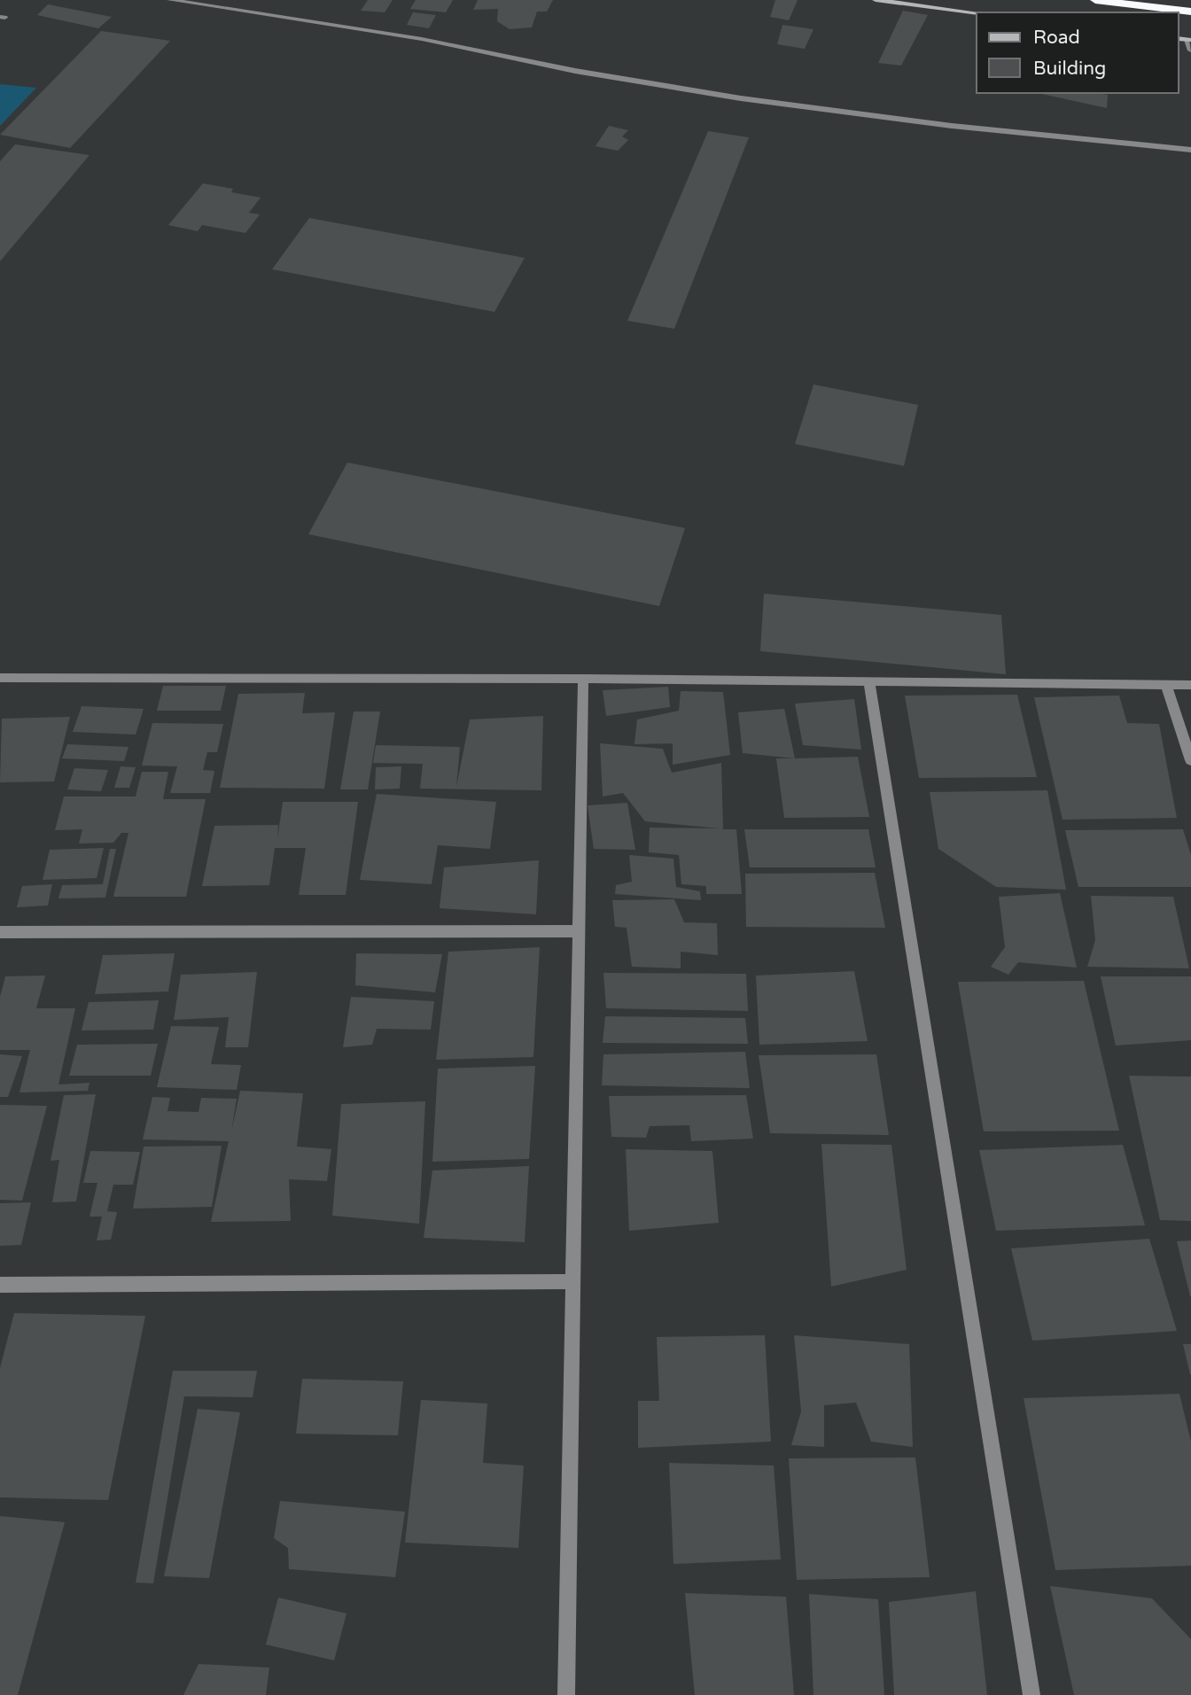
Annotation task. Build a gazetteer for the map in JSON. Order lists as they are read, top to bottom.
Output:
{
  "legend": ["Road", "Building"]
}
